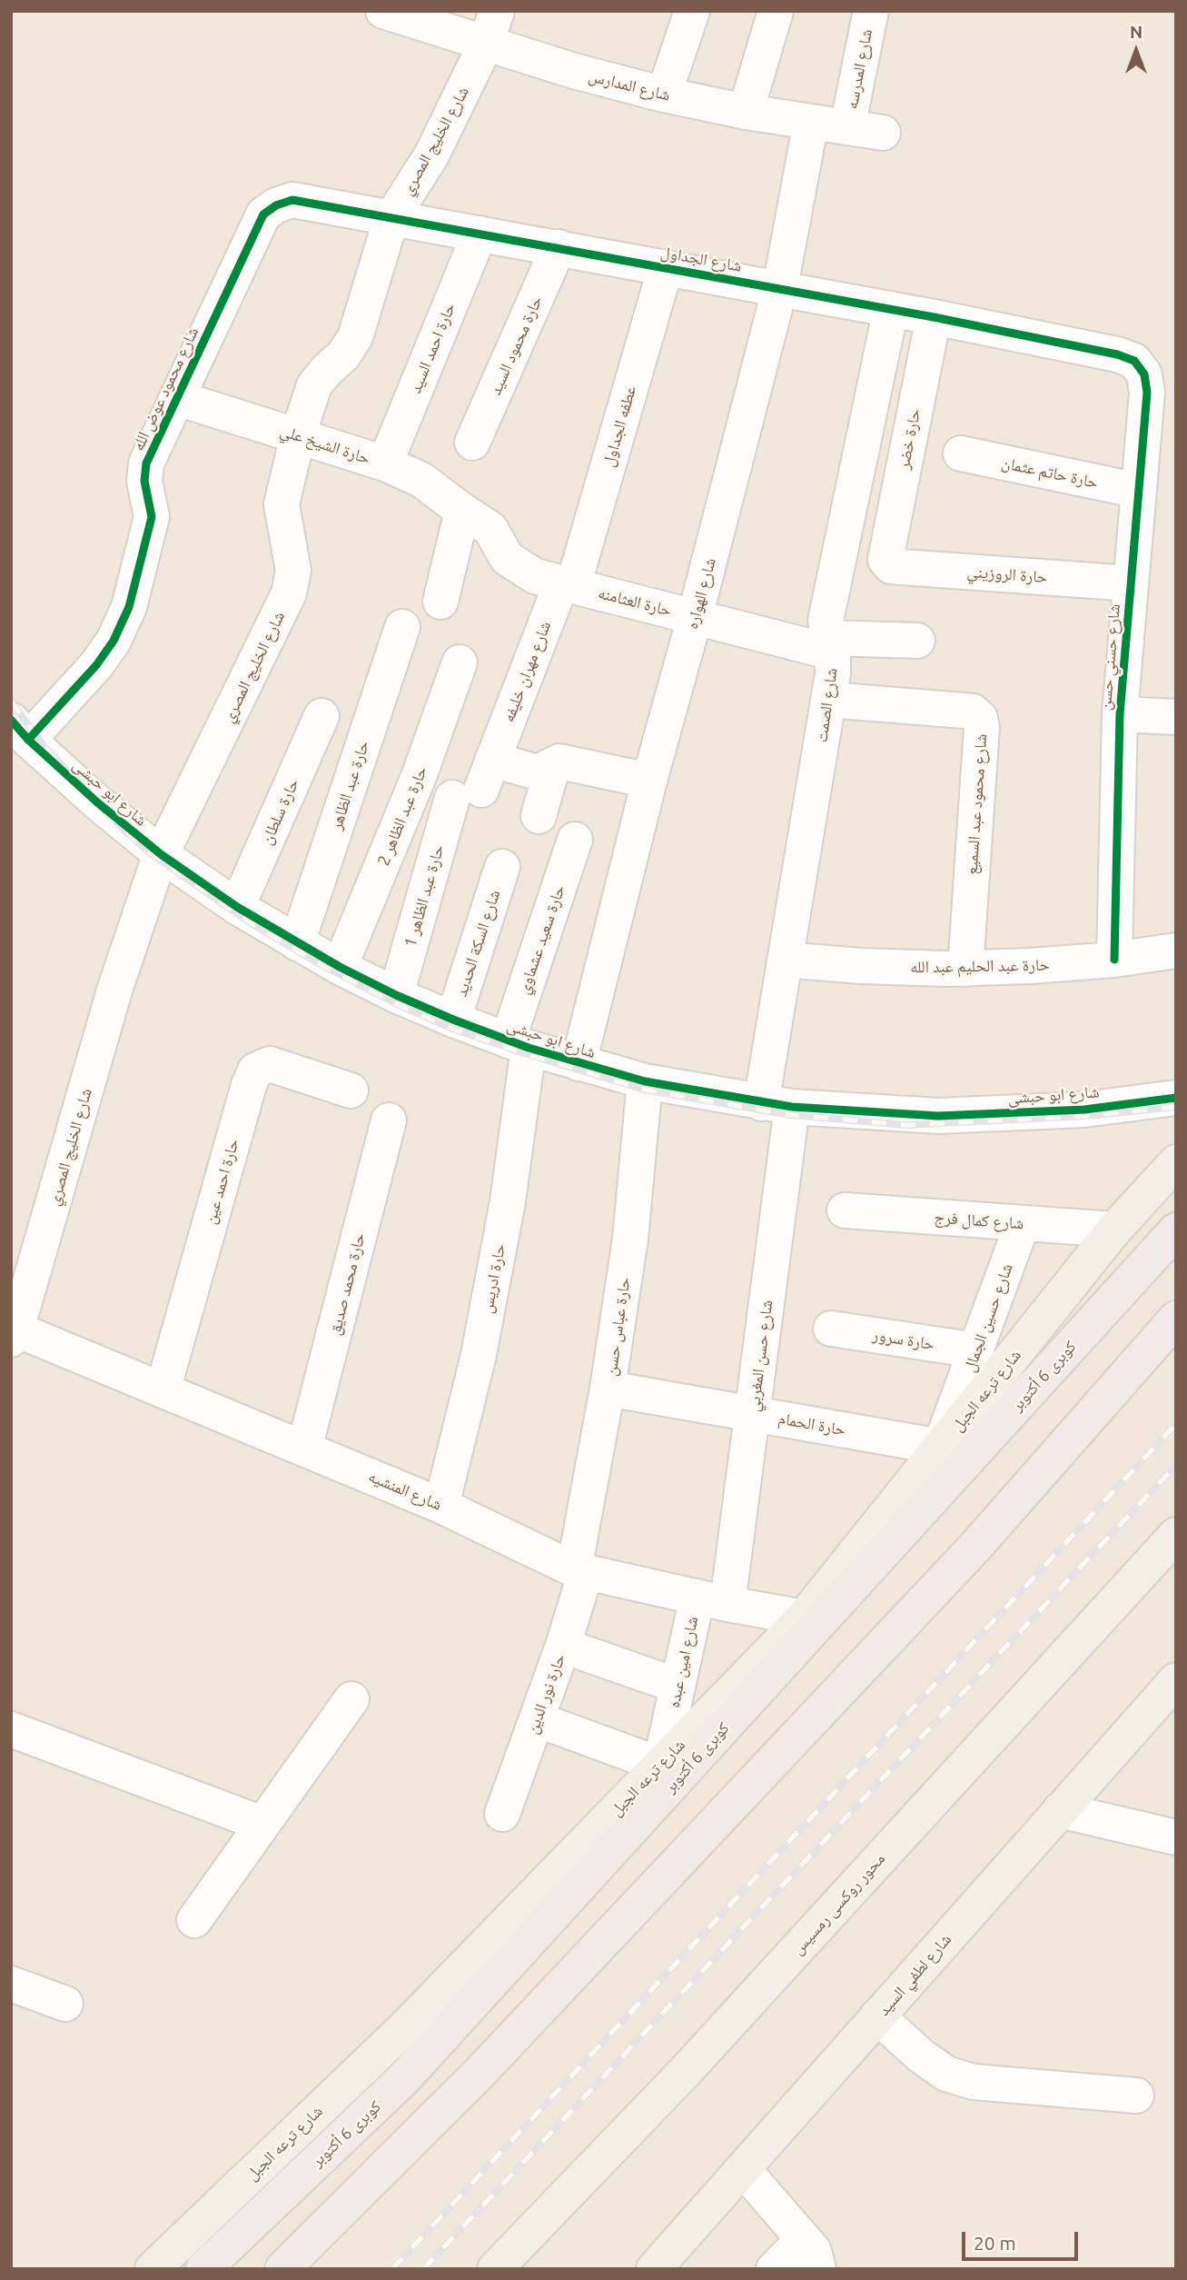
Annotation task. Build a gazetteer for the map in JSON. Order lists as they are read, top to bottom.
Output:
{
  "streets": {
    "highway": ["كوبرى 6 أكتوبر"],
    "main road": ["شارع ترعه الجبل", "محور روكسى رمسيس", "شارع لطفي السيد"],
    "street": [
      "شارع المدرسه",
      "شارع المدارس",
      "شارع الخليج المصري",
      "شارع الجداول",
      "حارة محمود السيد",
      "حارة احمد السيد",
      "شارع محمود عوض الله",
      "عطفه الجداول",
      "حارة خضر",
      "حارة الشيخ علي",
      "حارة حاتم عثمان",
      "حارة الروزيني",
      "شارع الهواره",
      "حارة العثامنه",
      "شارع حسني حسن",
      "شارع مهران خليفه",
      "شارع الصمت",
      "حارة عبد الظاهر",
      "شارع ابو حبشى",
      "شارع محمود عبد السميع",
      "حارة سلطان",
      "حارة عبد الظاهر 2",
      "حارة عبد الظاهر 1",
      "حارة سعيد عشماوي",
      "شارع السكة الحديد",
      "حارة عبد الحليم عبد الله",
      "حارة احمد عين",
      "شارع كمال فرج",
      "حارة ادريس",
      "حارة محمد صديق",
      "شارع حسين الجمال",
      "حارة عباس حسن",
      "حارة سرور",
      "شارع حسن المغربي",
      "حارة الحمام",
      "شارع المنشيه",
      "شارع امين عبده",
      "حارة نور الدين"
    ]
  },
  "crossings": [
    ["شارع المدرسه", "شارع المدارس"],
    ["شارع المدارس", "شارع الخليج المصري"],
    ["شارع المدارس", "شارع الهواره"],
    ["شارع الخليج المصري", "شارع الجداول"],
    ["شارع الخليج المصري", "حارة الشيخ علي"],
    ["شارع الخليج المصري", "شارع ابو حبشى"],
    ["شارع الخليج المصري", "شارع المنشيه"],
    ["شارع الجداول", "حارة محمود السيد"],
    ["شارع الجداول", "حارة احمد السيد"],
    ["شارع الجداول", "شارع محمود عوض الله"],
    ["شارع الجداول", "عطفه الجداول"],
    ["شارع الجداول", "حارة خضر"],
    ["شارع الجداول", "شارع الهواره"],
    ["شارع الجداول", "شارع حسني حسن"],
    ["شارع الجداول", "شارع الصمت"],
    ["حارة احمد السيد", "حارة الشيخ علي"],
    ["شارع محمود عوض الله", "حارة الشيخ علي"],
    ["شارع محمود عوض الله", "شارع ابو حبشى"],
    ["عطفه الجداول", "حارة العثامنه"],
    ["عطفه الجداول", "شارع مهران خليفه"],
    ["حارة خضر", "حارة الروزيني"],
    ["حارة الشيخ علي", "حارة العثامنه"],
    ["حارة حاتم عثمان", "شارع حسني حسن"],
    ["حارة الروزيني", "شارع حسني حسن"],
    ["شارع الهواره", "حارة العثامنه"],
    ["شارع الهواره", "شارع ابو حبشى"],
    ["حارة العثامنه", "شارع مهران خليفه"],
    ["حارة العثامنه", "شارع الصمت"],
    ["شارع حسني حسن", "حارة عبد الحليم عبد الله"],
    ["شارع مهران خليفه", "حارة عبد الظاهر 1"],
    ["شارع الصمت", "شارع ابو حبشى"],
    ["شارع الصمت", "شارع محمود عبد السميع"],
    ["شارع الصمت", "حارة عبد الحليم عبد الله"],
    ["شارع الصمت", "شارع حسن المغربي"],
    ["حارة عبد الظاهر", "شارع ابو حبشى"],
    ["شارع ابو حبشى", "حارة سلطان"],
    ["شارع ابو حبشى", "حارة عبد الظاهر 2"],
    ["شارع ابو حبشى", "حارة عبد الظاهر 1"],
    ["شارع ابو حبشى", "حارة سعيد عشماوي"],
    ["شارع ابو حبشى", "شارع السكة الحديد"],
    ["شارع ابو حبشى", "حارة ادريس"],
    ["شارع ابو حبشى", "حارة عباس حسن"],
    ["شارع ابو حبشى", "شارع حسن المغربي"],
    ["شارع محمود عبد السميع", "حارة عبد الحليم عبد الله"],
    ["حارة سعيد عشماوي", "حارة ادريس"],
    ["حارة احمد عين", "شارع المنشيه"],
    ["شارع كمال فرج", "شارع حسين الجمال"],
    ["شارع كمال فرج", "شارع ترعه الجبل"],
    ["حارة ادريس", "شارع المنشيه"],
    ["حارة محمد صديق", "شارع المنشيه"],
    ["شارع حسين الجمال", "حارة سرور"],
    ["شارع حسين الجمال", "شارع ترعه الجبل"],
    ["شارع حسين الجمال", "حارة الحمام"],
    ["حارة عباس حسن", "حارة الحمام"],
    ["حارة عباس حسن", "شارع المنشيه"],
    ["حارة عباس حسن", "حارة نور الدين"],
    ["شارع حسن المغربي", "حارة الحمام"],
    ["شارع حسن المغربي", "شارع المنشيه"],
    ["شارع حسن المغربي", "شارع امين عبده"],
    ["شارع ترعه الجبل", "حارة الحمام"],
    ["شارع ترعه الجبل", "شارع المنشيه"],
    ["شارع ترعه الجبل", "شارع امين عبده"],
    ["شارع المنشيه", "شارع امين عبده"],
    ["شارع المنشيه", "حارة نور الدين"]
  ],
  "scale_bar": "20 m",
  "north": "top"
}
